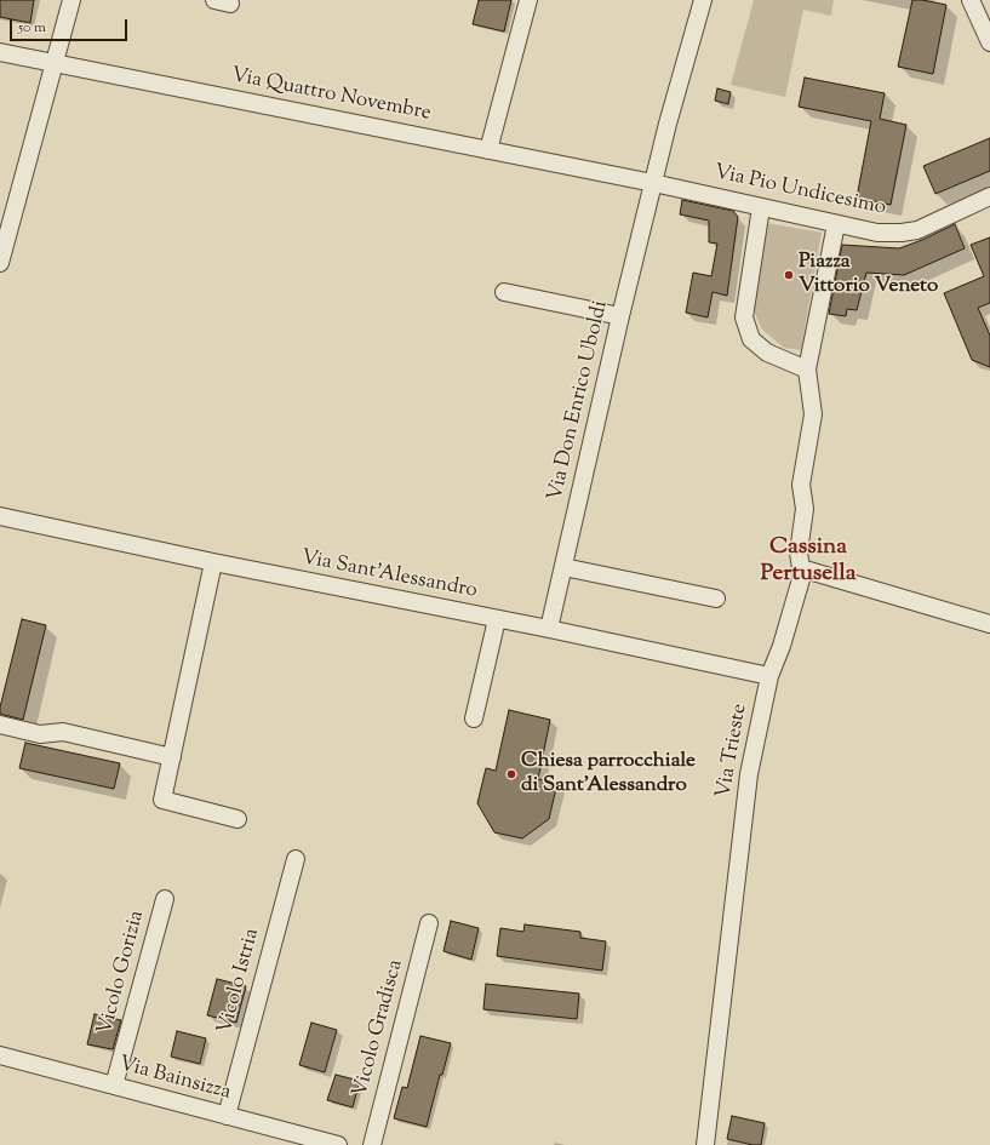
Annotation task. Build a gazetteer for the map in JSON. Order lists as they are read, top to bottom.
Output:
{
  "streets": {
    "street": [
      "Via Quattro Novembre",
      "Via Pio Undicesimo",
      "Via Don Enrico Uboldi",
      "Via Sant'Alessandro",
      "Via Trieste",
      "Vicolo Gorizia",
      "Vicolo Istria",
      "Vicolo Gradisca",
      "Via Bainsizza"
    ]
  },
  "crossings": [
    ["Via Quattro Novembre", "Via Pio Undicesimo"],
    ["Via Quattro Novembre", "Via Don Enrico Uboldi"],
    ["Via Pio Undicesimo", "Via Don Enrico Uboldi"],
    ["Via Don Enrico Uboldi", "Via Sant'Alessandro"],
    ["Via Sant'Alessandro", "Via Trieste"],
    ["Vicolo Gorizia", "Via Bainsizza"],
    ["Vicolo Istria", "Via Bainsizza"]
  ],
  "districts": ["Cassina Pertusella"],
  "places": ["Piazza Vittorio Veneto", "Chiesa parrocchiale di Sant'Alessandro"],
  "scale_bar": "50 m"
}
